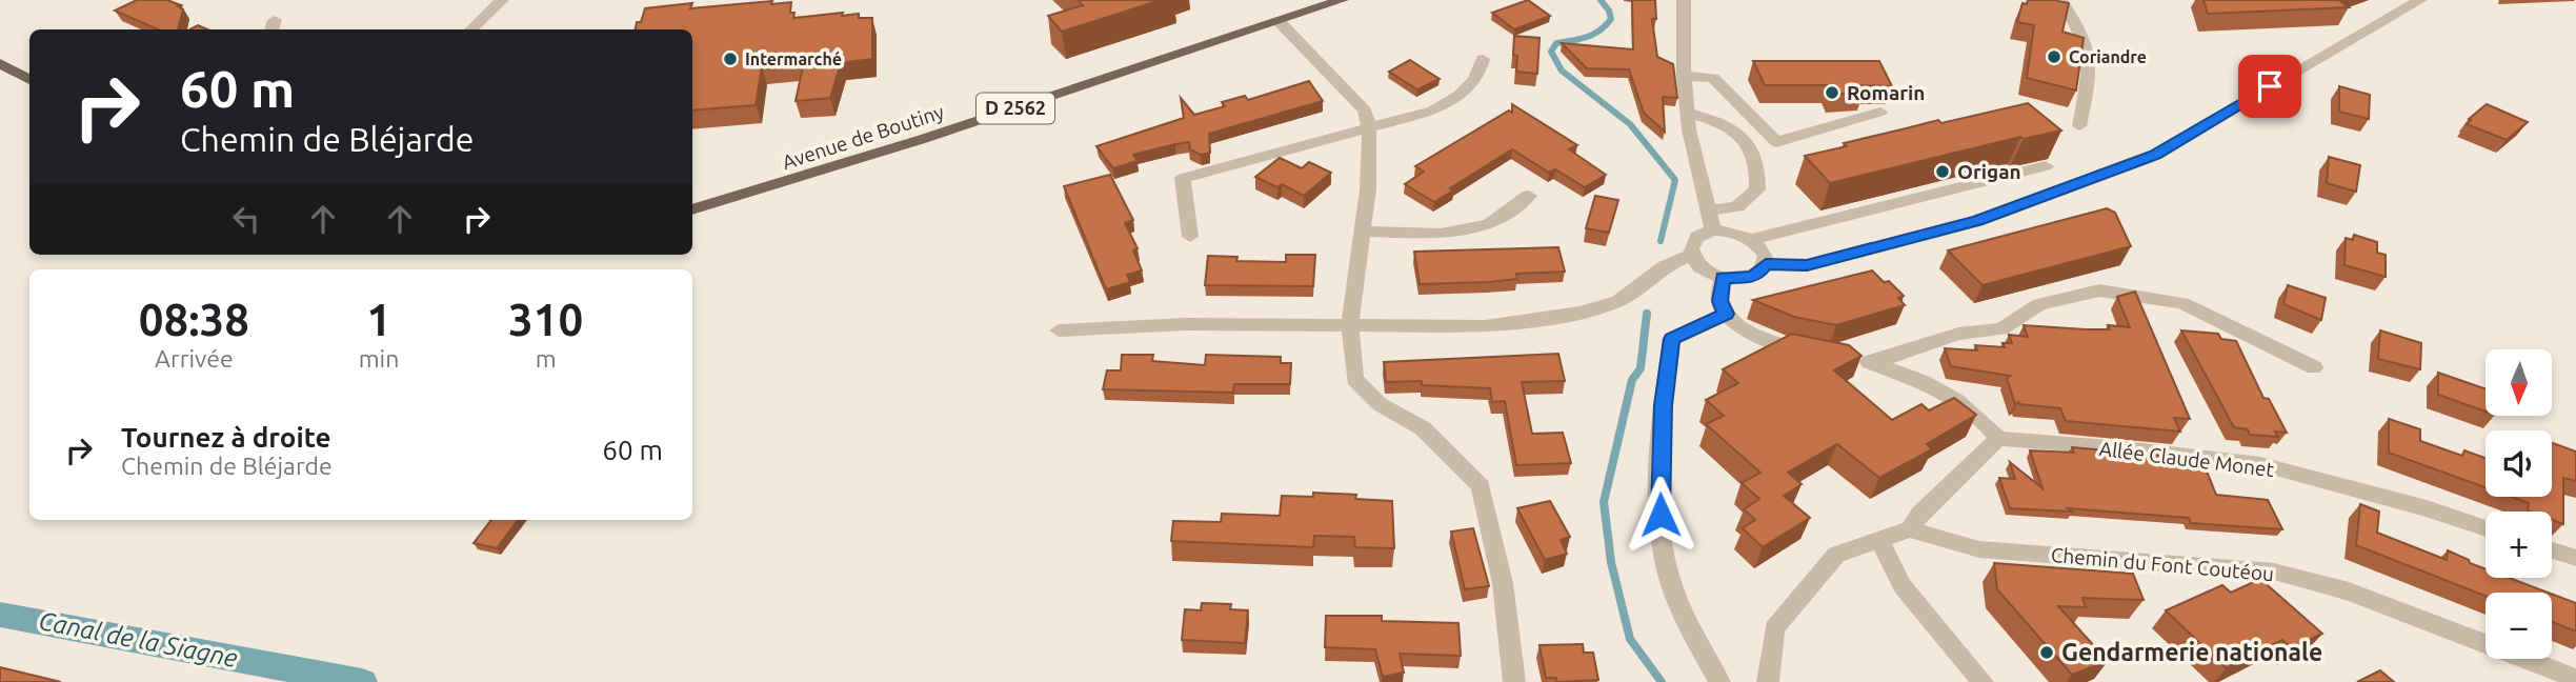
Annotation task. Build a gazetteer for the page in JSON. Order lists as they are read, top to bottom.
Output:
{
  "streets": {
    "main road": ["D 2562", "Avenue de Boutiny"],
    "street": ["Allée Claude Monet", "Chemin du Font Coutéou"]
  },
  "water": ["Canal de la Siagne"],
  "places": [
    "Coriandre",
    "Intermarché",
    "Romarin",
    "Origan",
    "Gendarmerie nationale"
  ],
  "north": "bottom",
  "page": {
    "turn": ["60 m", "Chemin de Bléjarde"],
    "eta": [
      "08:38",
      "Arrivée",
      "1",
      "min",
      "310",
      "m"
    ],
    "map_buttons": ["+", "−"],
    "list": [
      {
        "name": "Tournez à droite",
        "note": "Chemin de Bléjarde",
        "value": "60 m"
      }
    ]
  }
}
